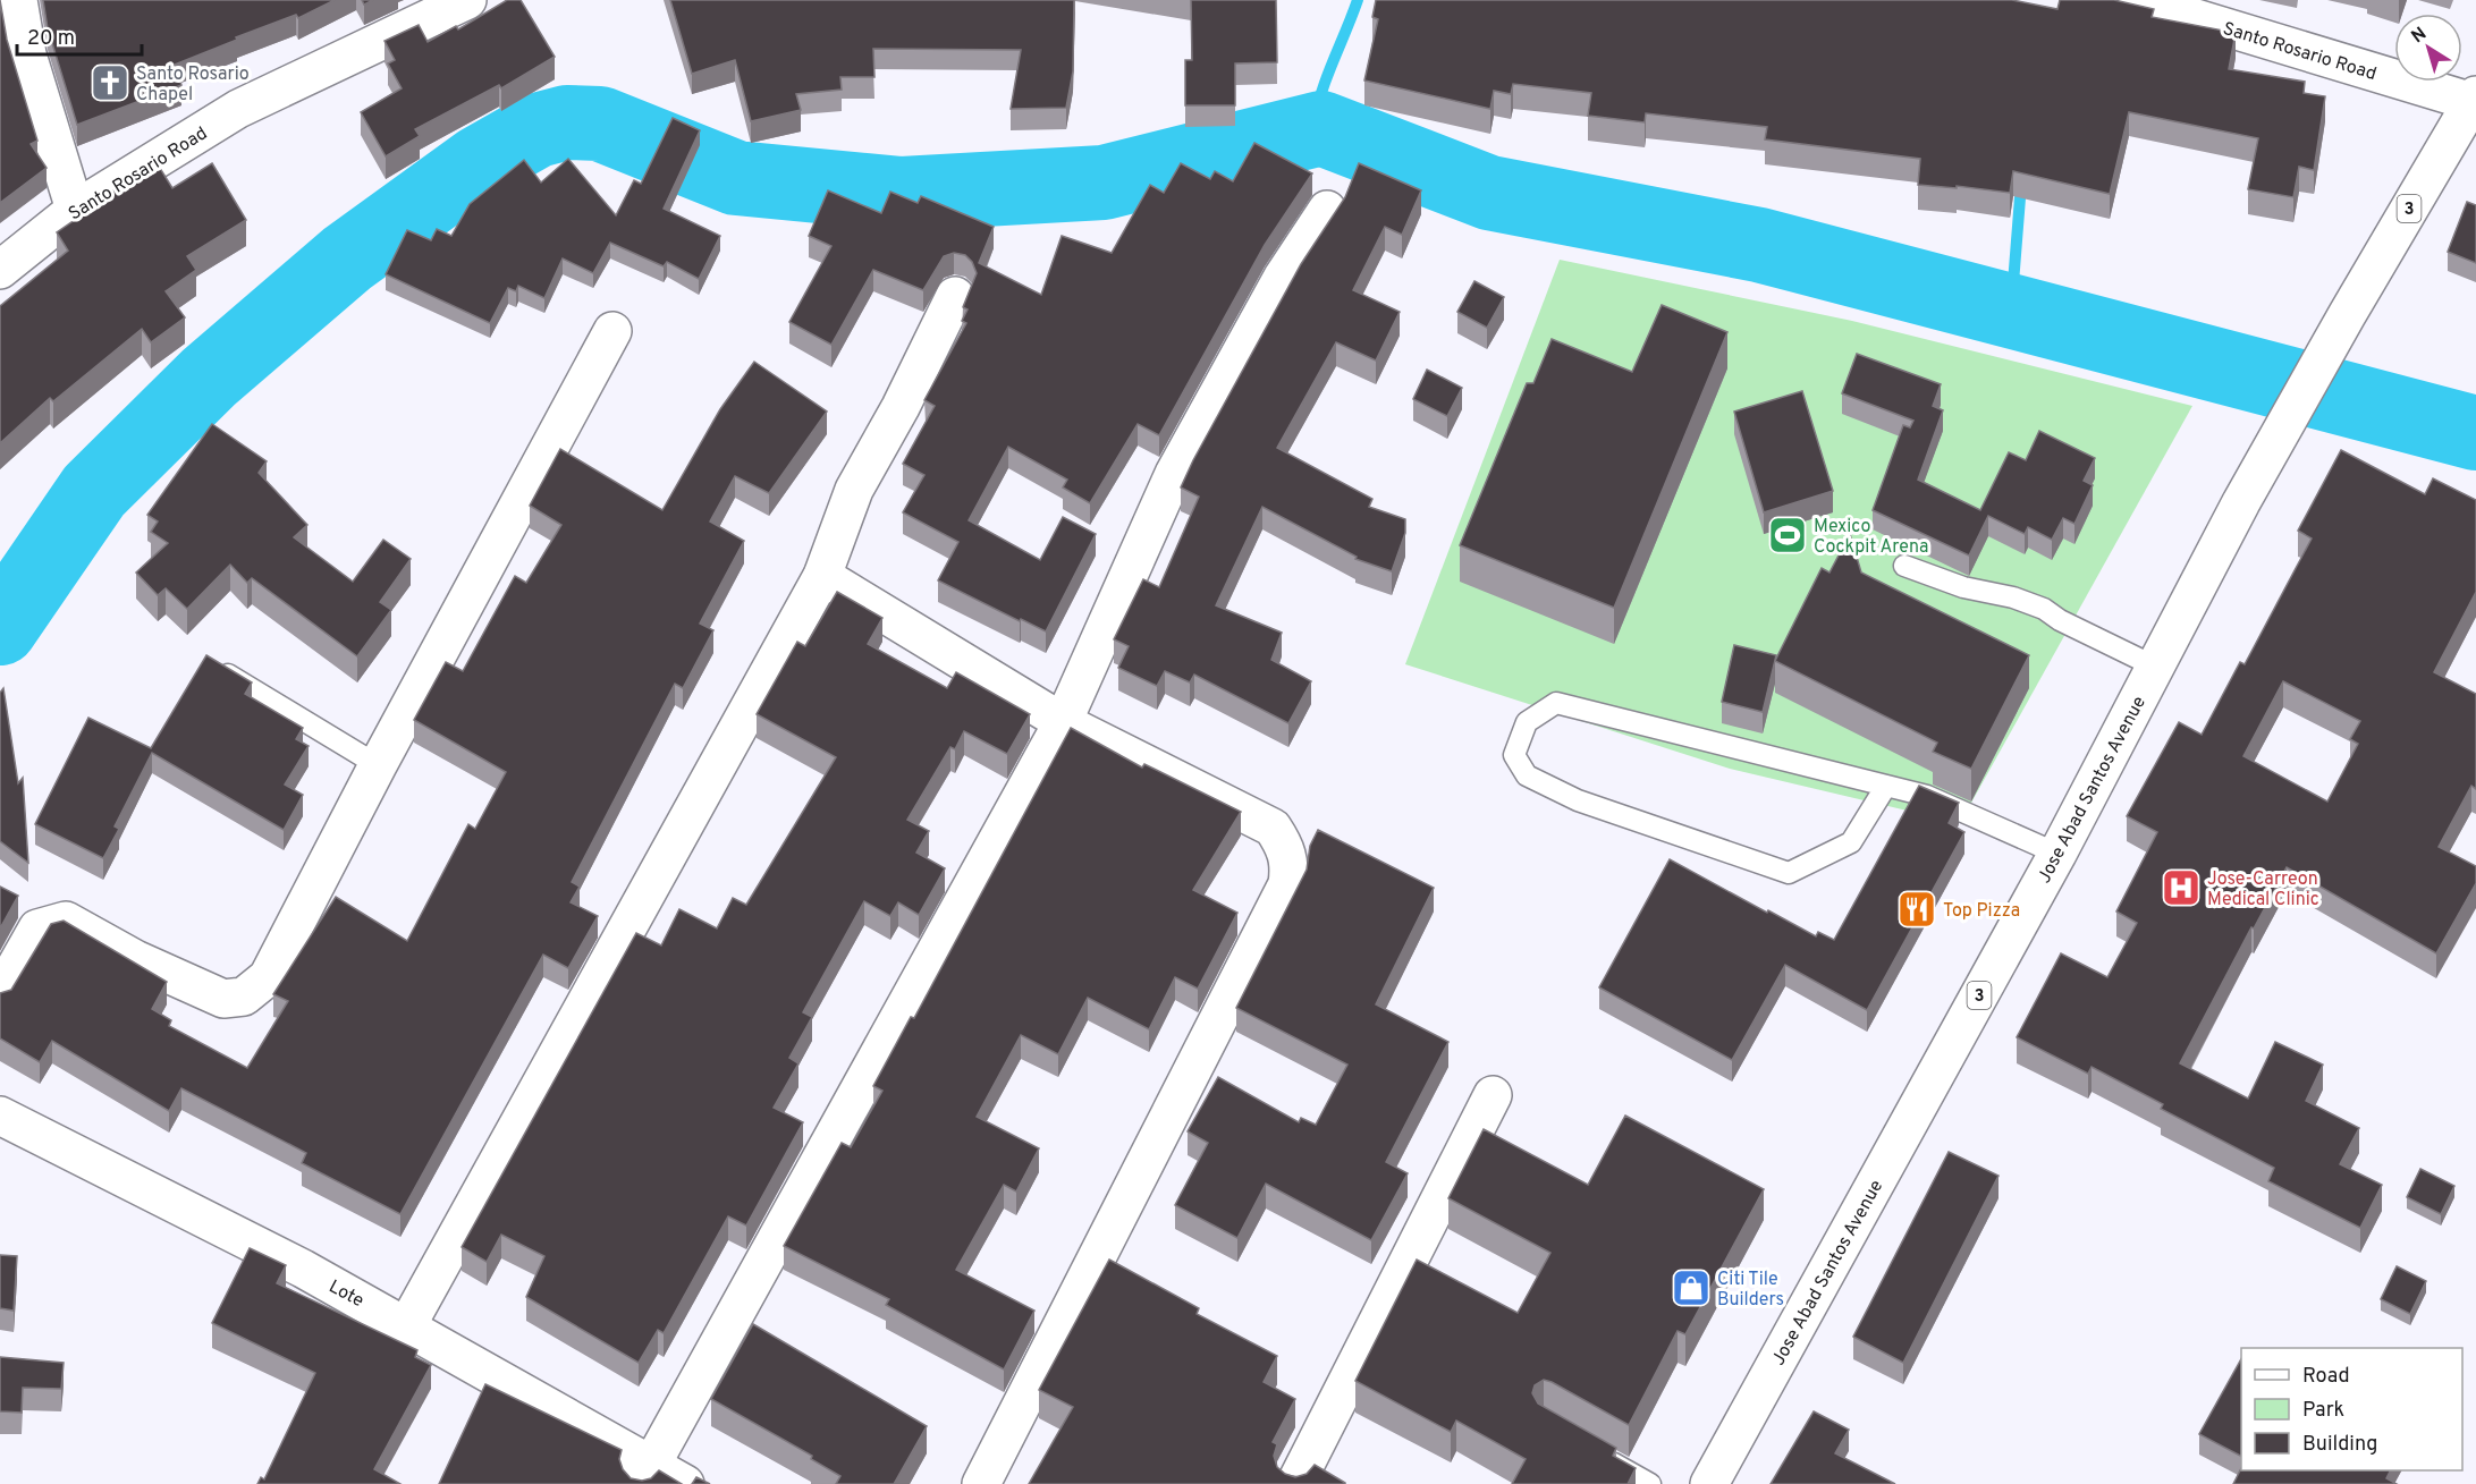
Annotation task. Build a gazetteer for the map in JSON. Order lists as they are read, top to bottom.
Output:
{
  "streets": {
    "main road": [
      "Santo Rosario Road",
      "3",
      "Jose Abad Santos Avenue",
      "Lote"
    ]
  },
  "crossings": [
    ["Santo Rosario Road", "Jose Abad Santos Avenue"]
  ],
  "places": {
    "church": ["Santo Rosario Chapel"],
    "sports": ["Mexico Cockpit Arena"],
    "hospital": ["Jose-Carreon Medical Clinic"],
    "restaurant": ["Top Pizza"],
    "shop": ["Citi Tile Builders"]
  },
  "legend": ["Road", "Park", "Building"],
  "scale_bar": "20 m",
  "north": "top left"
}
